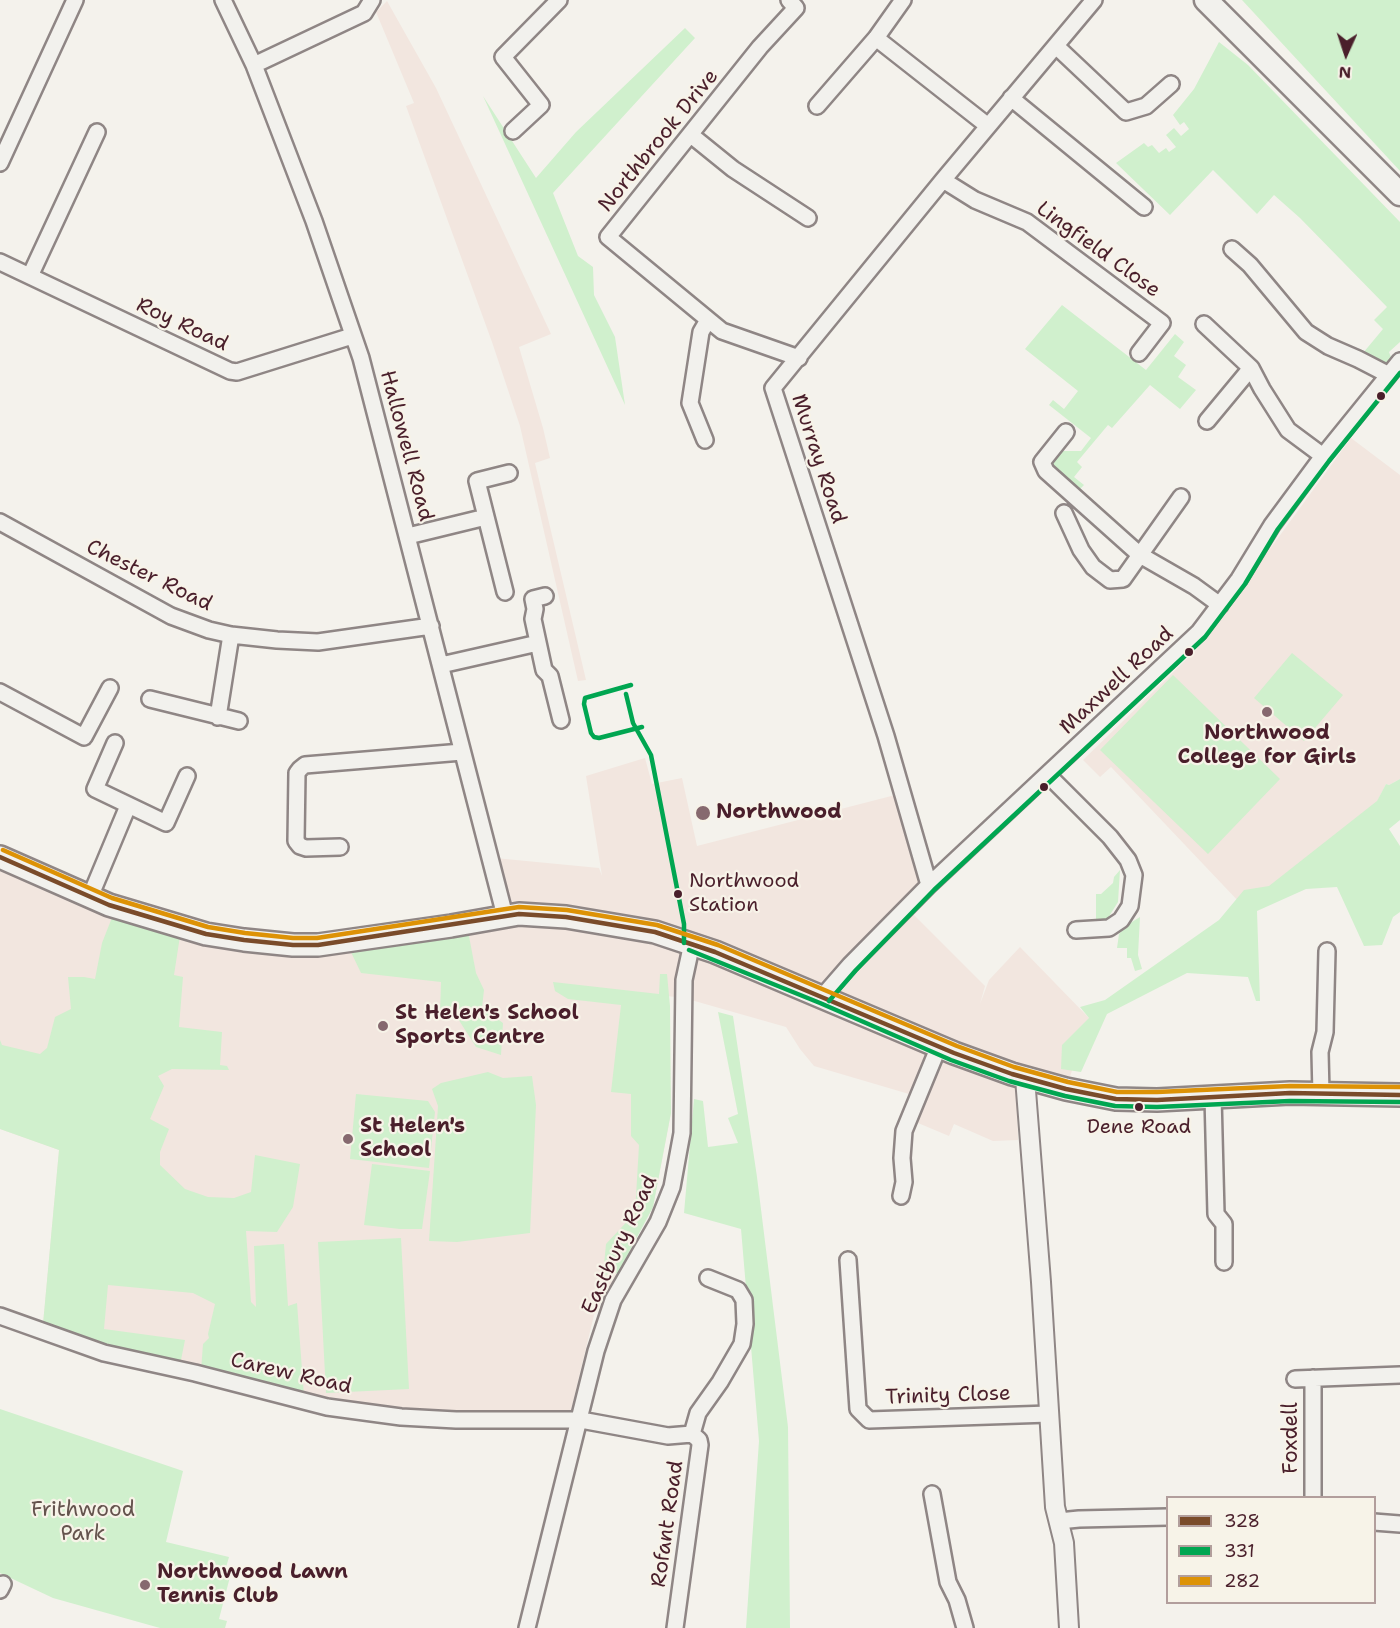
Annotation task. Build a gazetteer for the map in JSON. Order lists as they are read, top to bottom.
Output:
{
  "streets": {
    "street": [
      "Northbrook Drive",
      "Lingfield Close",
      "Roy Road",
      "Hallowell Road",
      "Murray Road",
      "Chester Road",
      "Maxwell Road",
      "Eastbury Road",
      "Carew Road",
      "Trinity Close",
      "Foxdell",
      "Rofant Road"
    ]
  },
  "crossings": [
    ["Lingfield Close", "Murray Road"],
    ["Roy Road", "Hallowell Road"],
    ["Hallowell Road", "Chester Road"],
    ["Murray Road", "Maxwell Road"],
    ["Eastbury Road", "Carew Road"],
    ["Eastbury Road", "Rofant Road"],
    ["Carew Road", "Rofant Road"]
  ],
  "parks": ["Frithwood Park"],
  "places": [
    "Northwood College for Girls",
    "Northwood",
    "Northwood Station",
    "St Helen's School Sports Centre",
    "Dene Road",
    "St Helen's School",
    "Northwood Lawn Tennis Club"
  ],
  "lines": ["transit line 331", "transit line 282", "transit line 328"],
  "legend": ["328", "331", "282"],
  "north": "bottom"
}
